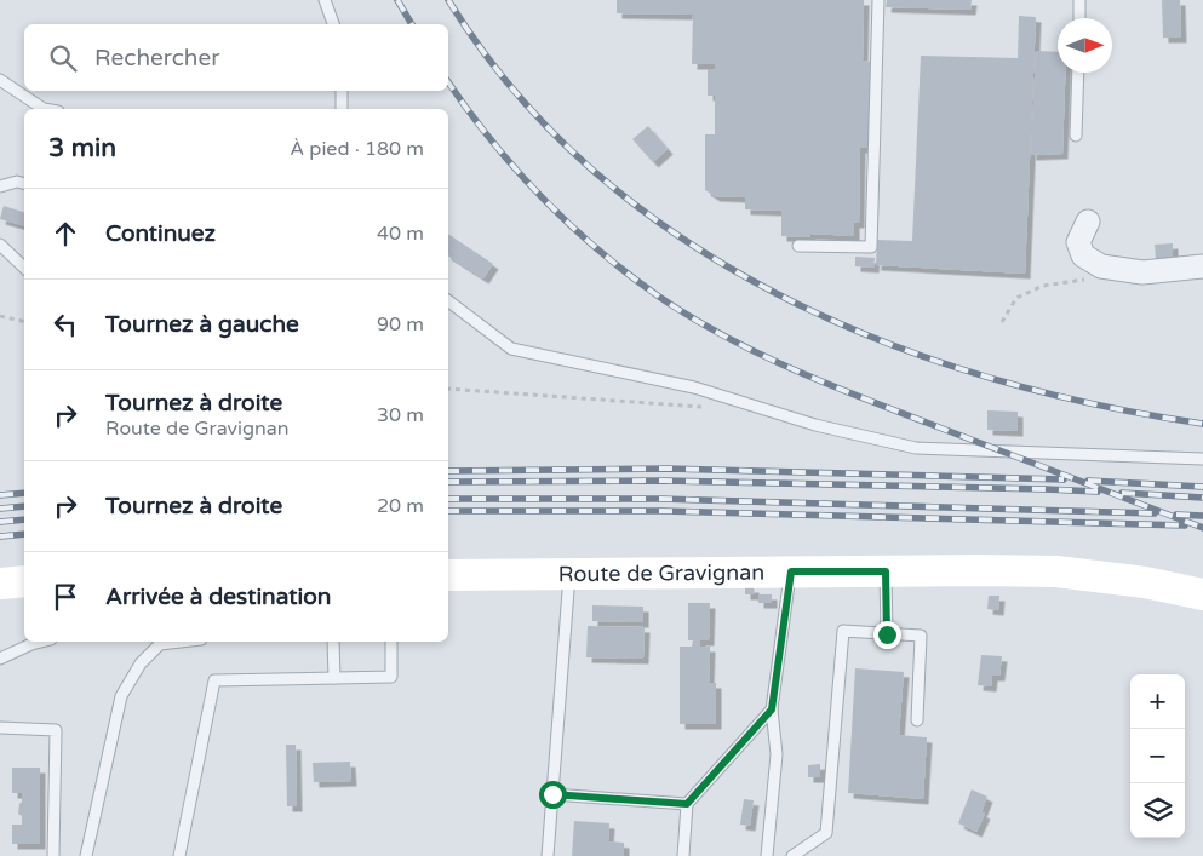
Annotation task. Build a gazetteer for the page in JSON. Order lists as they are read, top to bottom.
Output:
{
  "streets": {
    "street": ["Route de Gravignan"]
  },
  "north": "right",
  "page": {
    "search": "Rechercher",
    "heading": ["3 min", "À pied · 180 m"],
    "list": [
      ["Continuez", "40 m"],
      ["Tournez à gauche", "90 m"],
      ["Tournez à droite", "Route de Gravignan", "30 m"],
      ["Tournez à droite", "20 m"],
      "Arrivée à destination"
    ],
    "map_buttons": ["+", "−"]
  }
}
